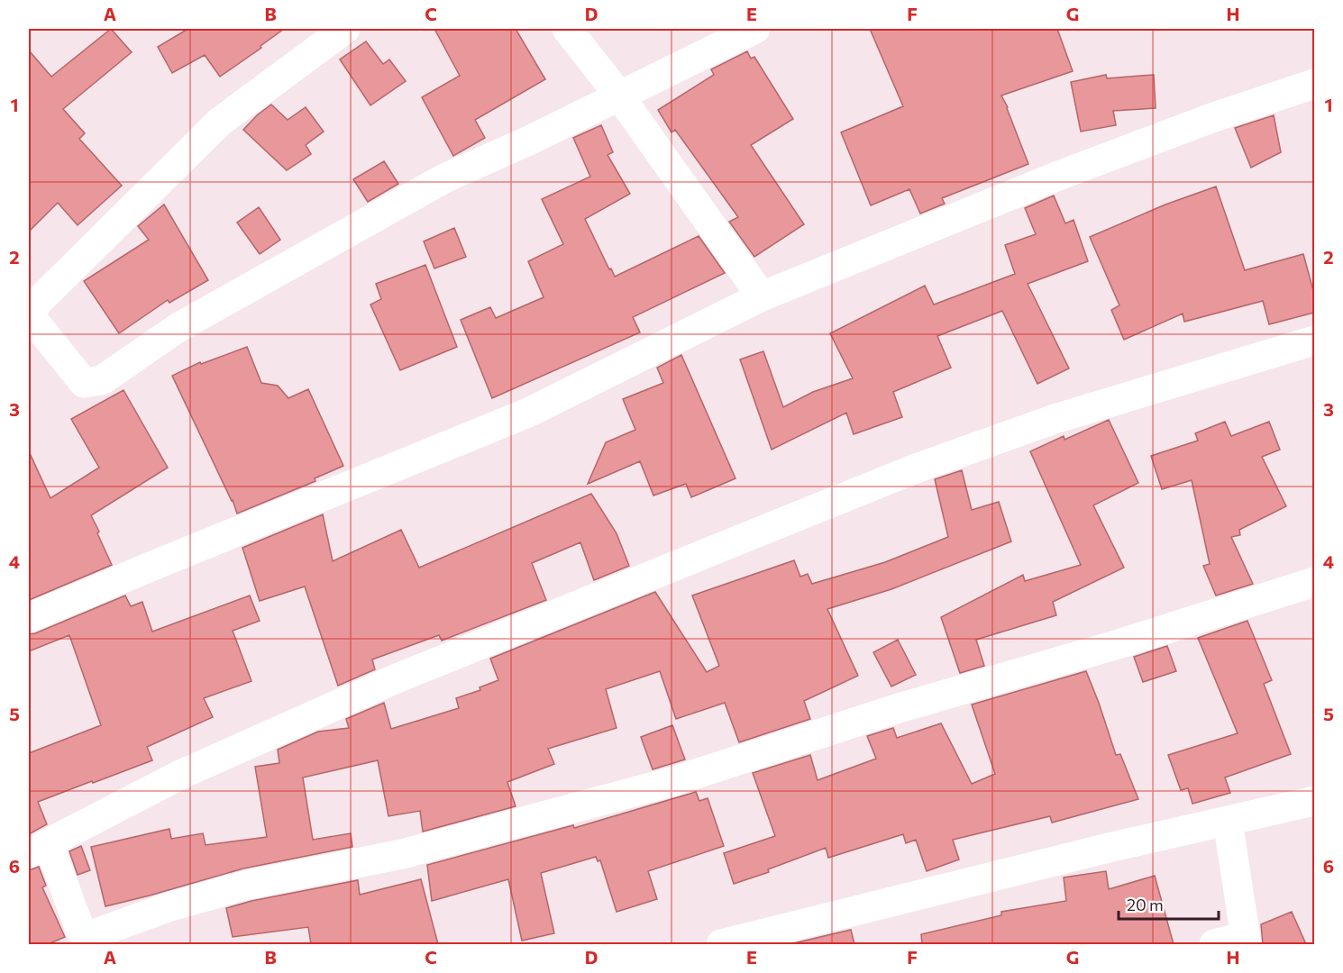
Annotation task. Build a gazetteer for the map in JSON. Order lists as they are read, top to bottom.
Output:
{
  "scale_bar": "20 m",
  "grid": {
    "columns": [
      "A",
      "B",
      "C",
      "D",
      "E",
      "F",
      "G",
      "H"
    ],
    "rows": [
      "1",
      "2",
      "3",
      "4",
      "5",
      "6"
    ]
  }
}
